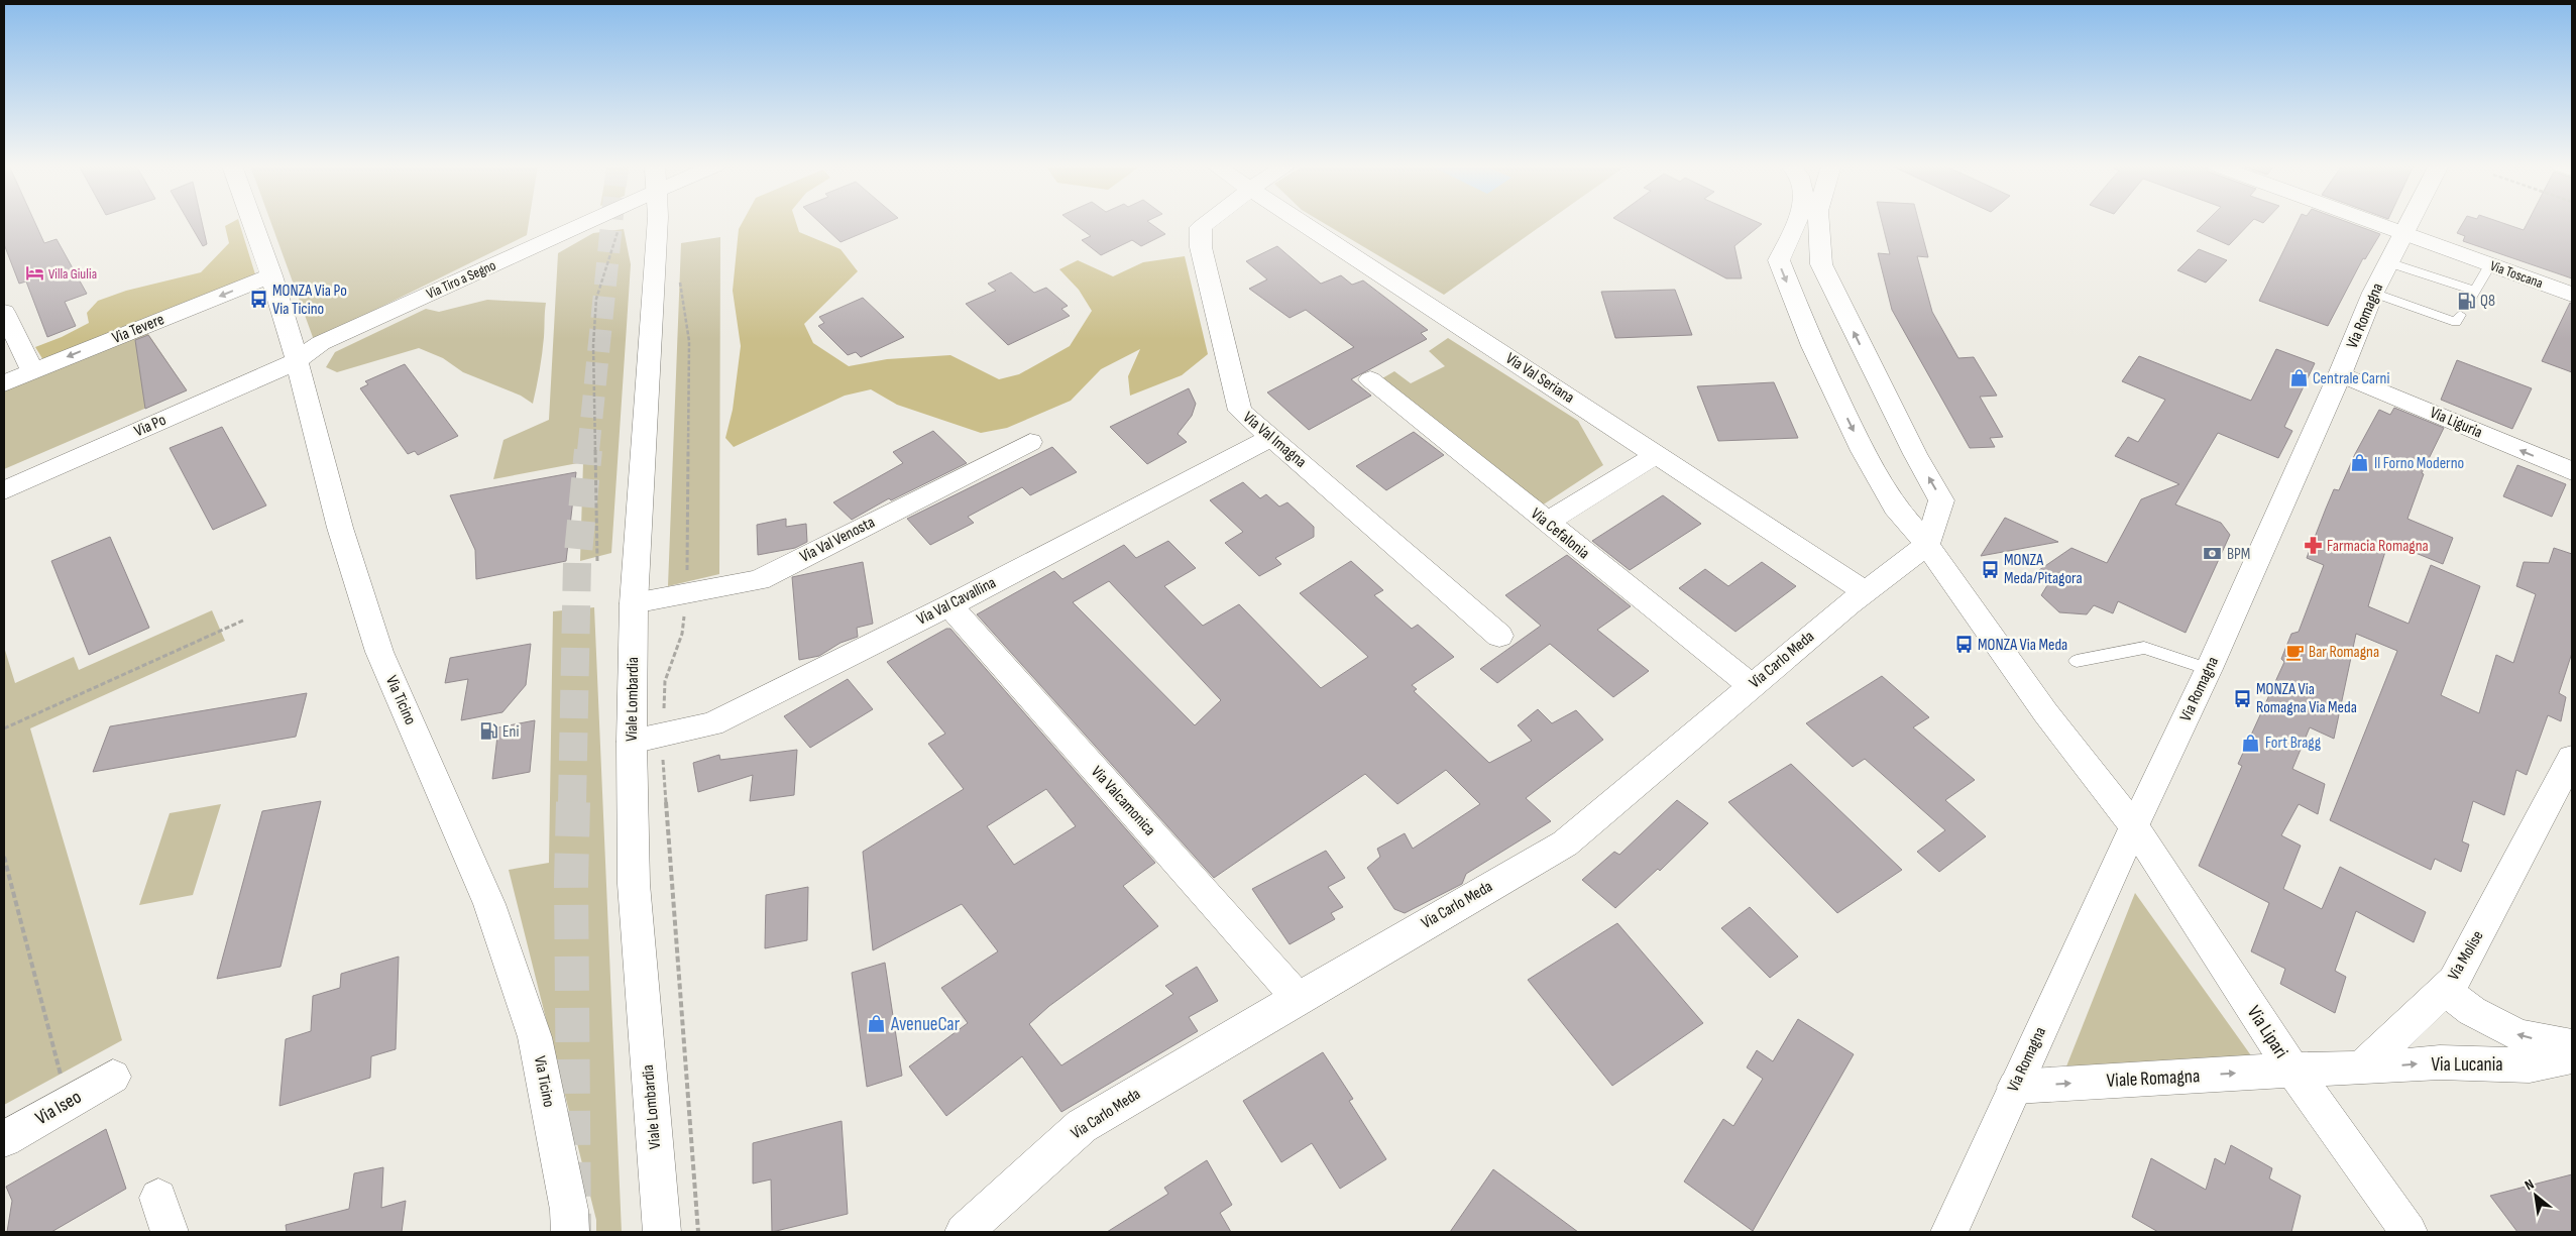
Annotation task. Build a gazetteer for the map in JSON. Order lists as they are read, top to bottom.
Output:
{
  "streets": {
    "street": [
      "Via Toscana",
      "Via Tiro a Segno",
      "Via Romagna",
      "Via Tevere",
      "Via Val Seriana",
      "Via Liguria",
      "Via Po",
      "Via Val Imagna",
      "Via Cefalonia",
      "Via Val Venosta",
      "Via Val Cavallina",
      "Via Carlo Meda",
      "Viale Lombardia",
      "Via Ticino",
      "Via Valcamonica",
      "Via Molise",
      "Via Lipari",
      "Via Lucania",
      "Viale Romagna",
      "Via Iseo"
    ]
  },
  "crossings": [
    ["Via Toscana", "Via Romagna"],
    ["Via Tiro a Segno", "Via Po"],
    ["Via Tiro a Segno", "Via Ticino"],
    ["Via Romagna", "Via Liguria"],
    ["Via Romagna", "Via Lipari"],
    ["Via Romagna", "Viale Romagna"],
    ["Via Tevere", "Via Ticino"],
    ["Via Val Seriana", "Via Carlo Meda"],
    ["Via Po", "Via Ticino"],
    ["Via Val Imagna", "Via Val Cavallina"],
    ["Via Cefalonia", "Via Carlo Meda"],
    ["Via Val Venosta", "Viale Lombardia"],
    ["Via Val Cavallina", "Viale Lombardia"],
    ["Via Val Cavallina", "Via Valcamonica"],
    ["Via Carlo Meda", "Via Valcamonica"],
    ["Via Molise", "Via Lucania"],
    ["Via Lipari", "Viale Romagna"]
  ],
  "one_way": ["Via Tevere", "Via Liguria", "Viale Romagna"],
  "places": {
    "hotel": ["Villa Giulia"],
    "bus stop": [
      "MONZA Via Po Via Ticino",
      "MONZA Meda/Pitagora",
      "MONZA Via Meda",
      "MONZA Via Romagna Via Meda"
    ],
    "fuel station": ["Q8", "Eni"],
    "shop": [
      "Centrale Carni",
      "Il Forno Moderno",
      "Fort Bragg",
      "AvenueCar"
    ],
    "pharmacy": ["Farmacia Romagna"],
    "bank": ["BPM"],
    "cafe": ["Bar Romagna"]
  },
  "north": "top left"
}
